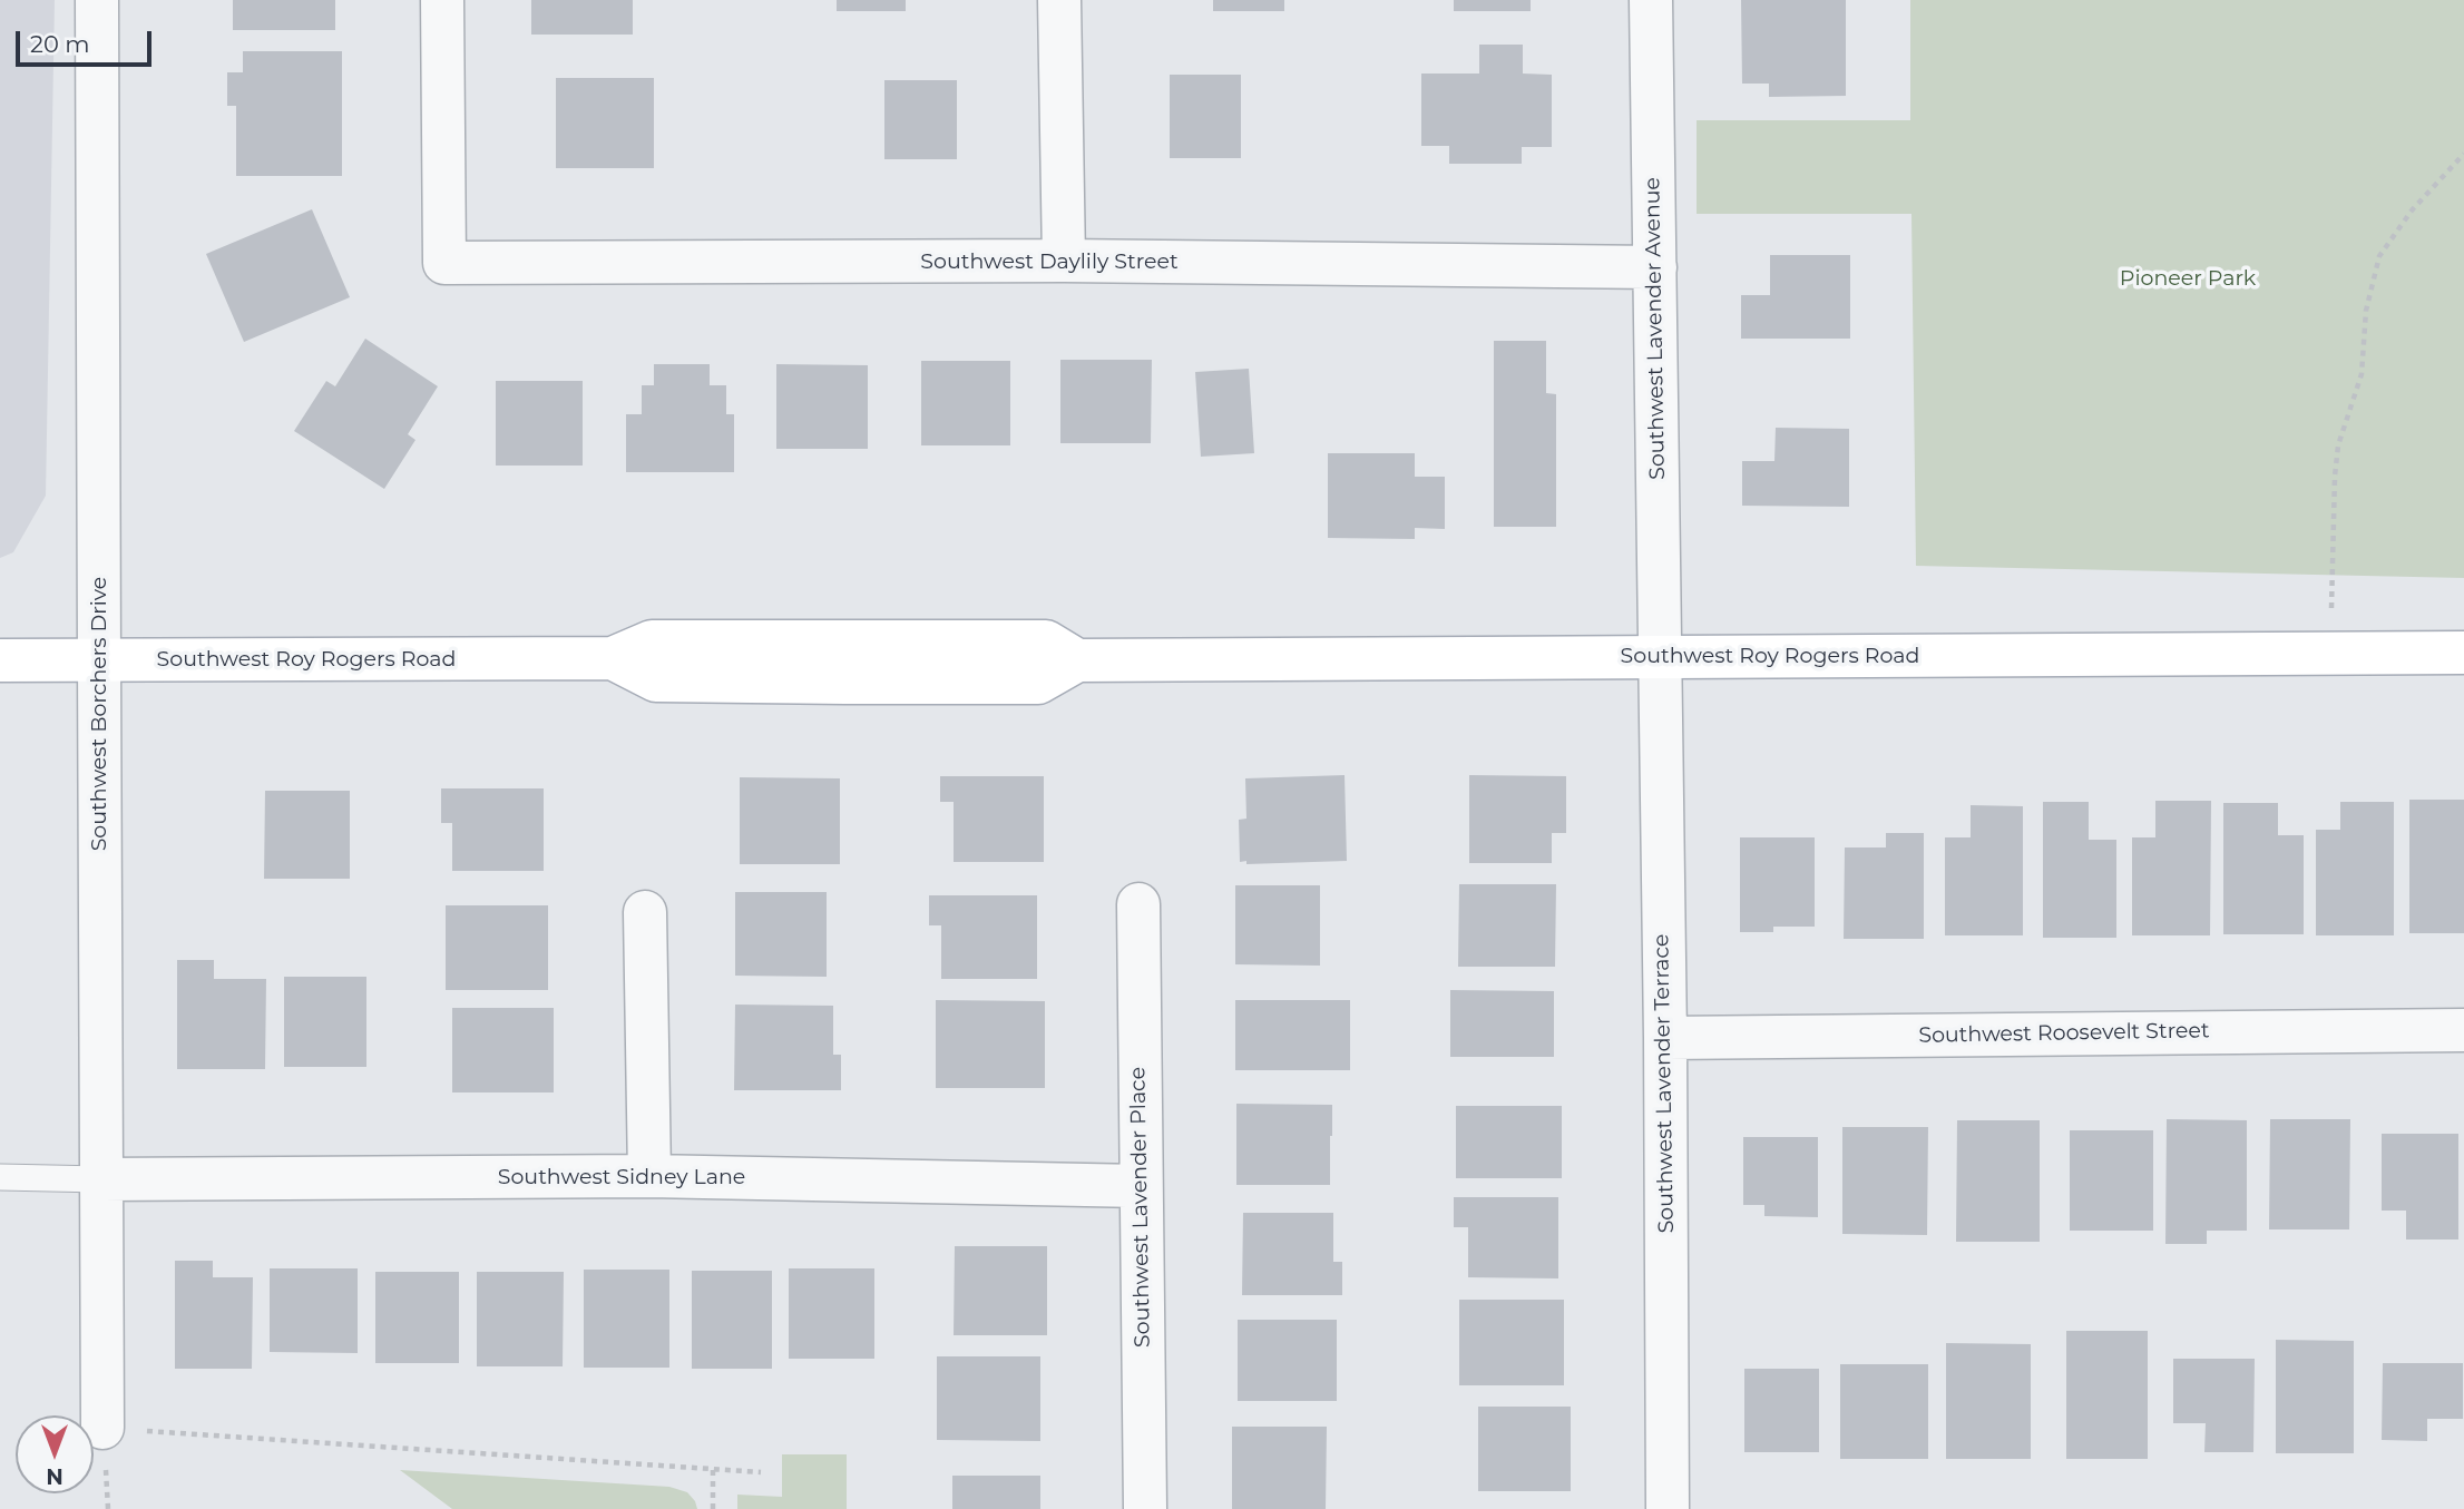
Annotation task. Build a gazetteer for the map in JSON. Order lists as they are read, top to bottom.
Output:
{
  "streets": {
    "main road": ["Southwest Roy Rogers Road"],
    "street": [
      "Southwest Daylily Street",
      "Southwest Lavender Avenue",
      "Southwest Borchers Drive",
      "Southwest Roosevelt Street",
      "Southwest Lavender Terrace",
      "Southwest Sidney Lane",
      "Southwest Lavender Place"
    ]
  },
  "crossings": [
    ["Southwest Daylily Street", "Southwest Lavender Avenue"],
    ["Southwest Lavender Avenue", "Southwest Roy Rogers Road"],
    ["Southwest Lavender Avenue", "Southwest Lavender Terrace"],
    ["Southwest Roy Rogers Road", "Southwest Borchers Drive"],
    ["Southwest Roy Rogers Road", "Southwest Lavender Terrace"],
    ["Southwest Borchers Drive", "Southwest Sidney Lane"],
    ["Southwest Roosevelt Street", "Southwest Lavender Terrace"],
    ["Southwest Sidney Lane", "Southwest Lavender Place"]
  ],
  "parks": ["Pioneer Park"],
  "scale_bar": "20 m",
  "north": "bottom"
}
